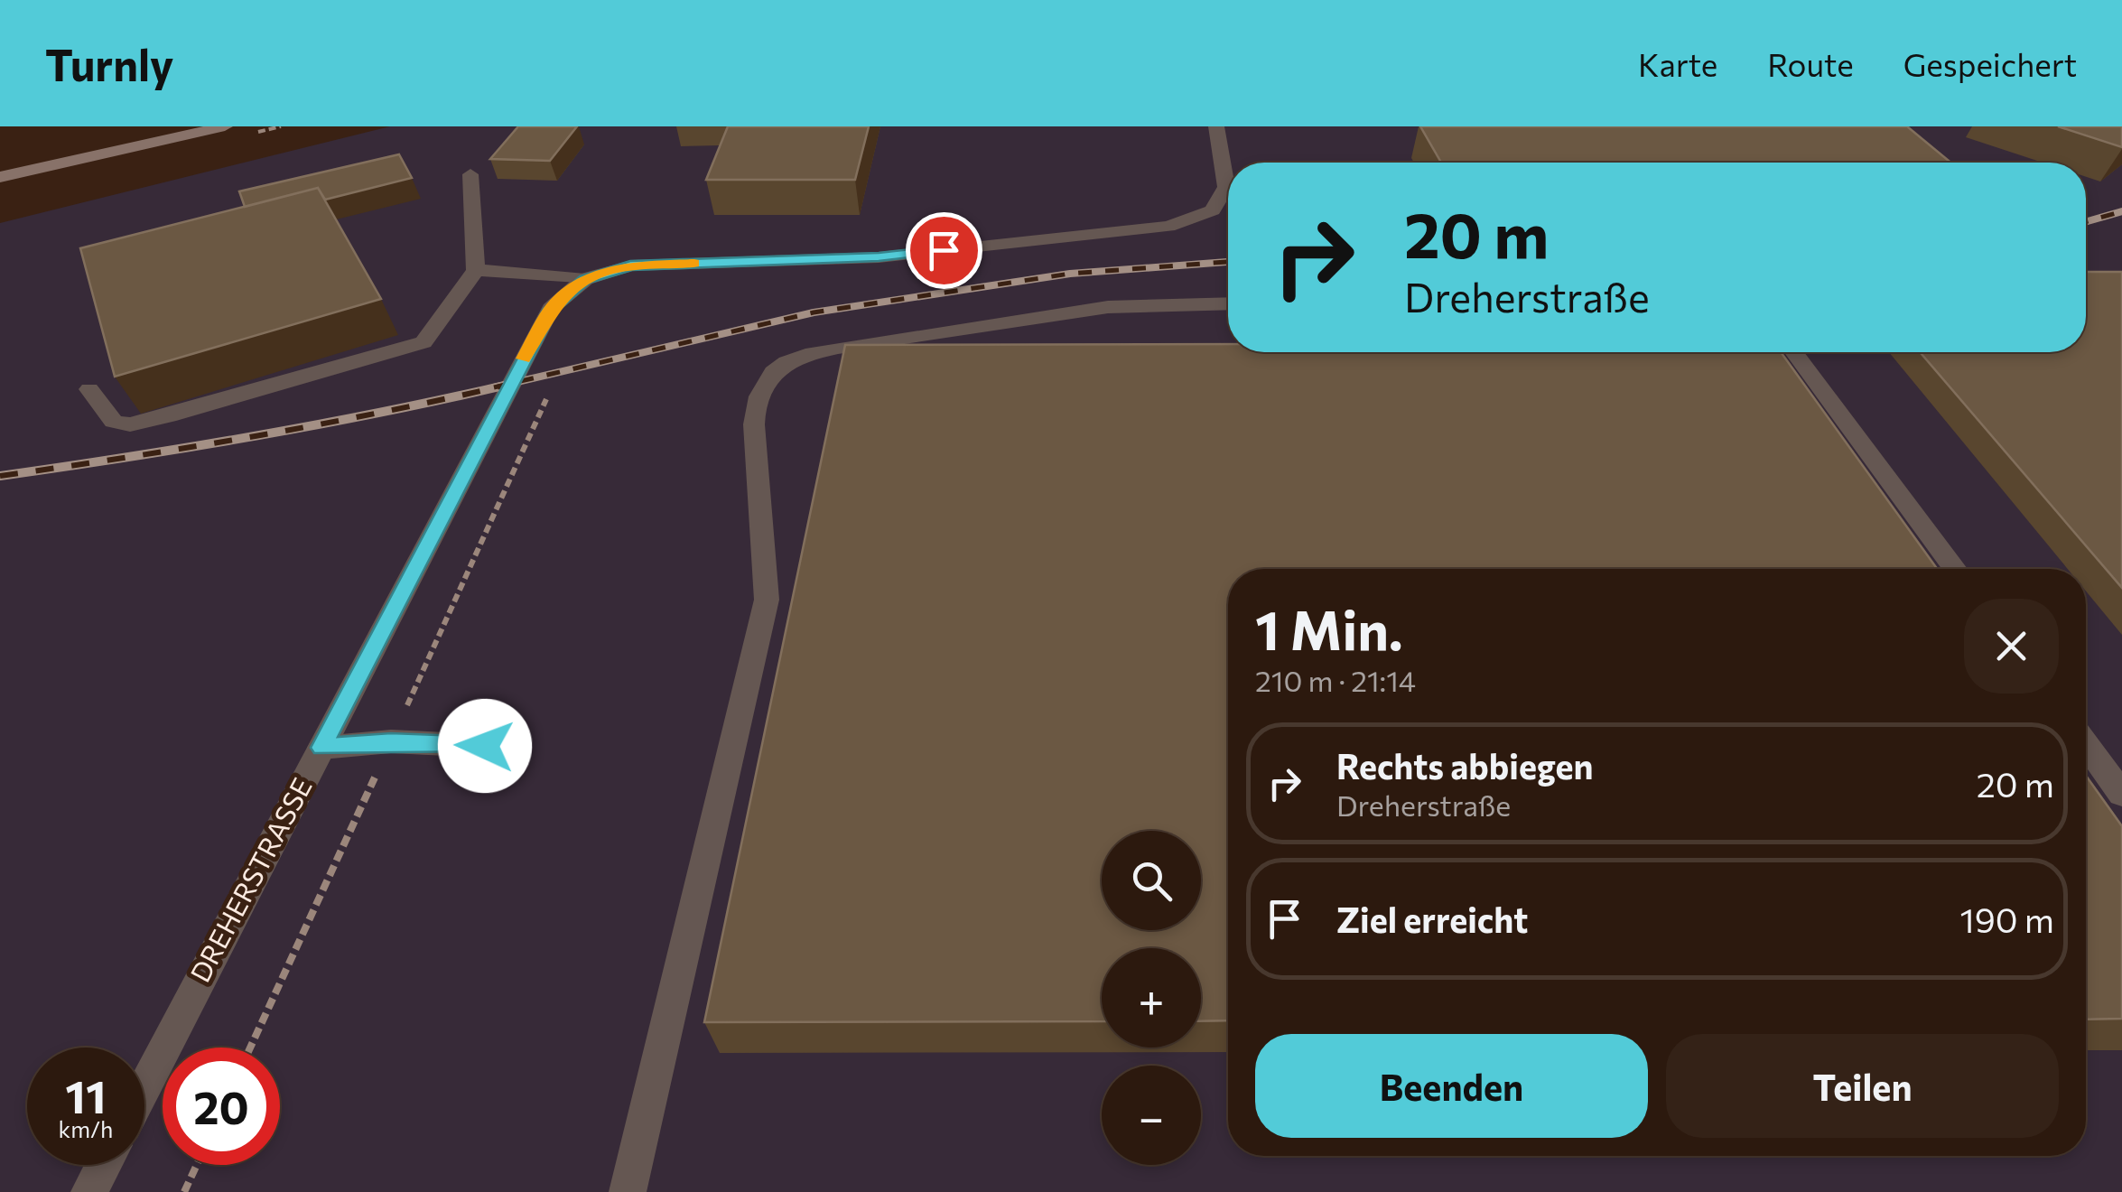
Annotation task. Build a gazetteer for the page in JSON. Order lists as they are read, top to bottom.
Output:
{
  "streets": {
    "street": ["DREHERSTRASSE"]
  },
  "page": {
    "header": "Turnly",
    "nav": ["Karte", "Route", "Gespeichert"],
    "turn": ["20 m", "Dreherstraße"],
    "heading": ["1 Min.", "210 m · 21:14"],
    "list": [
      {
        "name": "Rechts abbiegen",
        "note": "Dreherstraße",
        "value": "20 m"
      },
      {
        "name": "Ziel erreicht",
        "value": "190 m"
      }
    ],
    "map_buttons": ["+", "−"],
    "buttons": ["Beenden", "Teilen"],
    "speed": "11 km/h",
    "limit": "20"
  }
}
